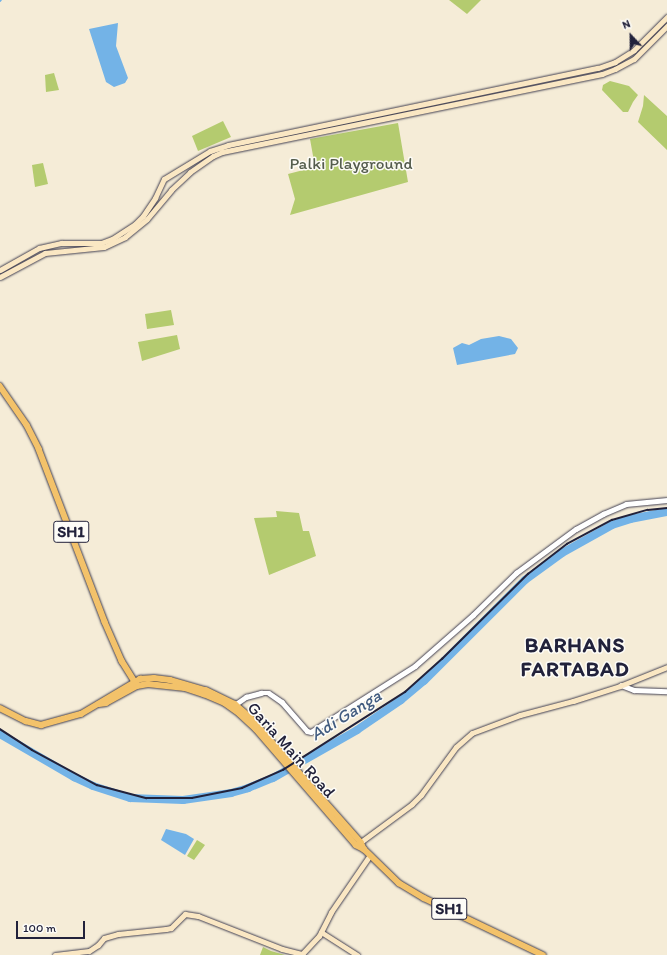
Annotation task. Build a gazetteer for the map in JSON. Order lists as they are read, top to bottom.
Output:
{
  "streets": {
    "main road": ["SH1", "Garia Main Road"]
  },
  "crossings": [
    ["SH1", "Garia Main Road"]
  ],
  "districts": ["BARHANS FARTABAD"],
  "water": ["Adi Ganga"],
  "parks": ["Palki Playground"],
  "scale_bar": "100 m",
  "north": "top"
}
